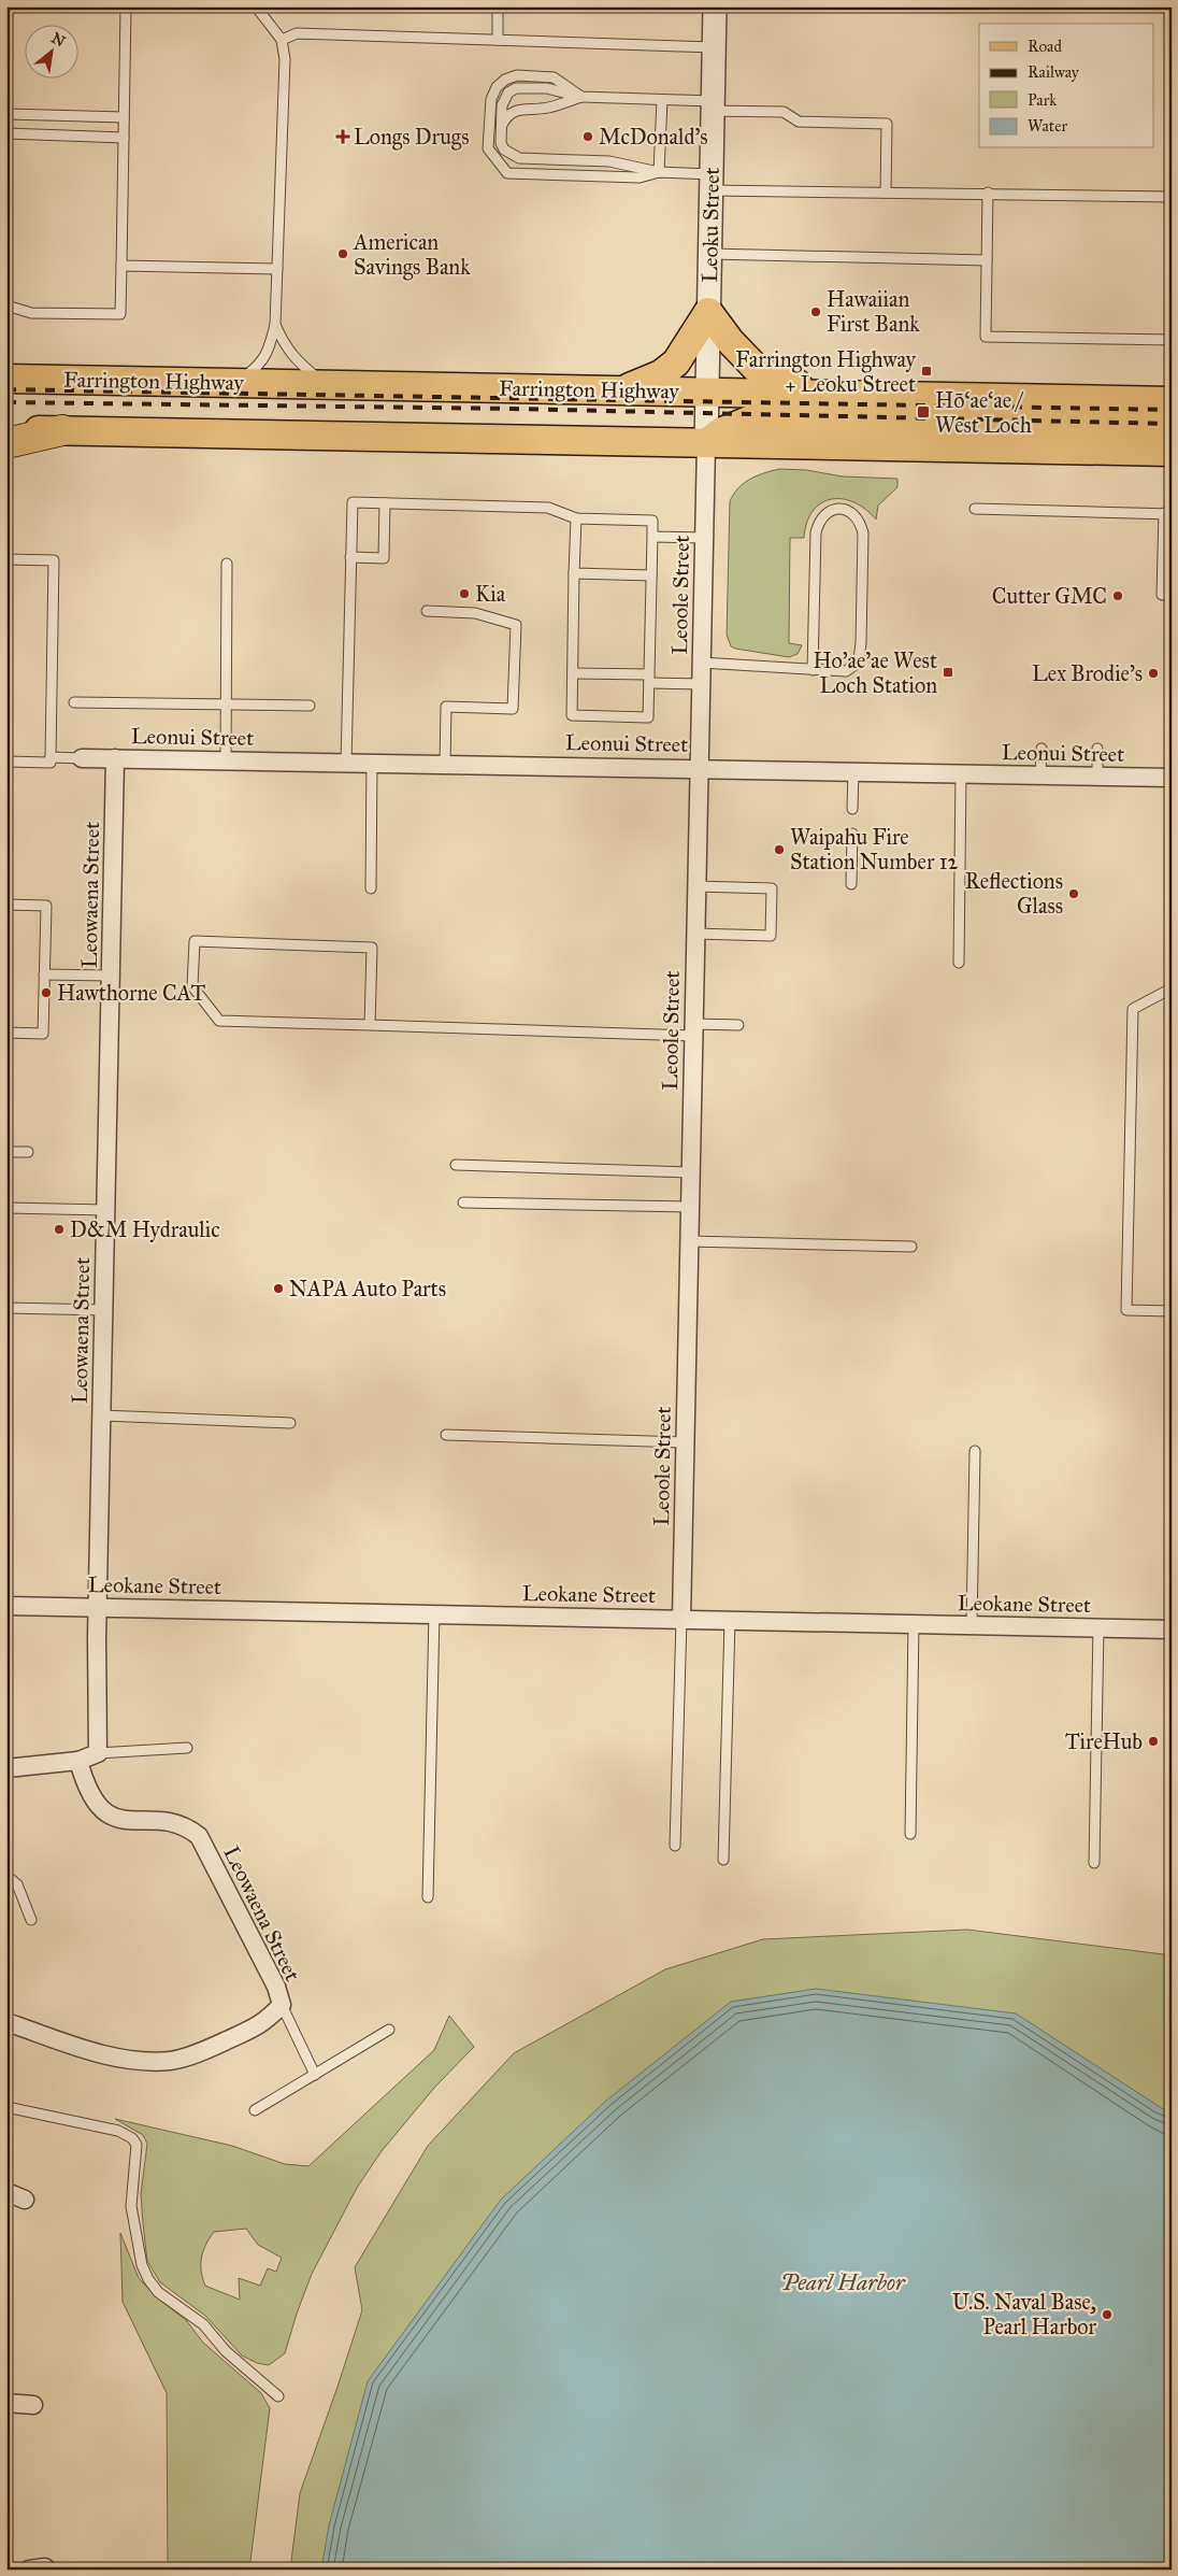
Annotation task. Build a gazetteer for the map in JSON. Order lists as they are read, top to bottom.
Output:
{
  "streets": {
    "main road": ["Farrington Highway"],
    "street": [
      "Leoku Street",
      "Leoole Street",
      "Leonui Street",
      "Leowaena Street",
      "Leokane Street"
    ]
  },
  "crossings": [
    ["Leoku Street", "Farrington Highway"],
    ["Leoku Street", "Leoole Street"],
    ["Leoole Street", "Leonui Street"],
    ["Leoole Street", "Leokane Street"],
    ["Leonui Street", "Leowaena Street"],
    ["Leowaena Street", "Leokane Street"]
  ],
  "water": ["Pearl Harbor"],
  "places": {
    "health": ["Longs Drugs"],
    "other": [
      "McDonald's",
      "American Savings Bank",
      "Hawaiian First Bank",
      "Kia",
      "Cutter GMC",
      "Lex Brodie's",
      "Waipahu Fire Station Number 12",
      "Reflections Glass",
      "Hawthorne CAT",
      "D&M Hydraulic",
      "NAPA Auto Parts",
      "TireHub",
      "U.S. Naval Base, Pearl Harbor"
    ],
    "transit": ["Farrington Highway + Leoku Street", "Hō‘ae‘ae / West Loch", "Ho'ae'ae West Loch Station"]
  },
  "legend": [
    "Road",
    "Railway",
    "Park",
    "Water"
  ],
  "north": "top right"
}
